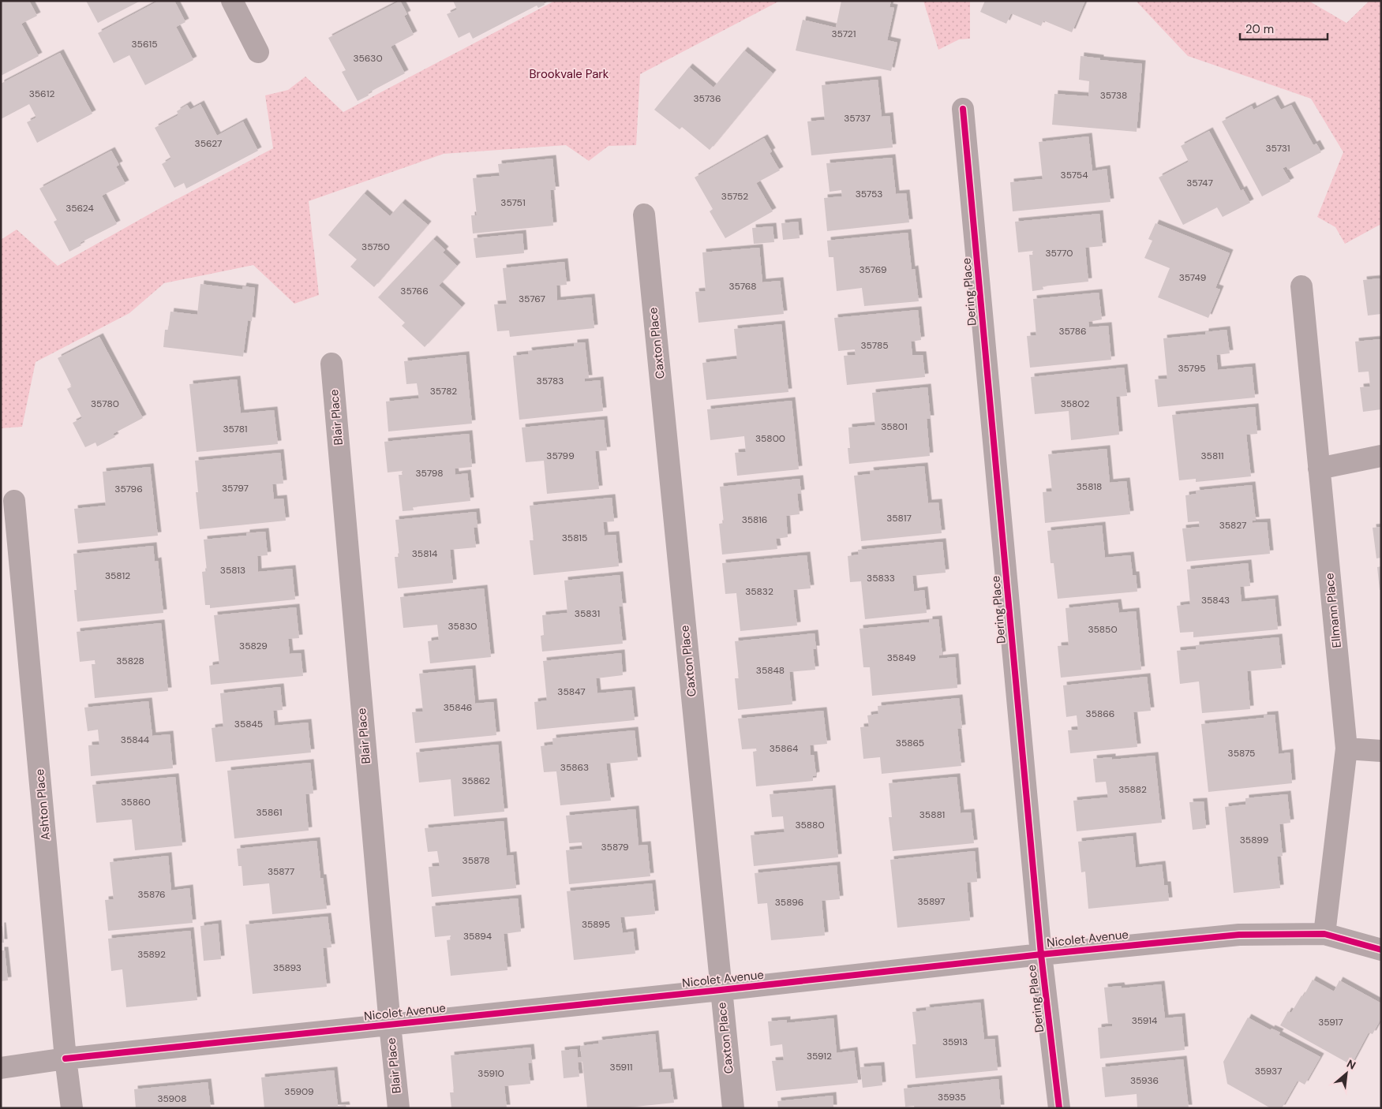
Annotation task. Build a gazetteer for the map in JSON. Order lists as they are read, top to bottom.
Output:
{
  "streets": {
    "street": [
      "Dering Place",
      "Caxton Place",
      "Blair Place",
      "Ellmann Place",
      "Ashton Place",
      "Nicolet Avenue"
    ]
  },
  "crossings": [
    ["Dering Place", "Nicolet Avenue"],
    ["Caxton Place", "Nicolet Avenue"],
    ["Blair Place", "Nicolet Avenue"],
    ["Ellmann Place", "Nicolet Avenue"],
    ["Ashton Place", "Nicolet Avenue"]
  ],
  "parks": ["Brookvale Park"],
  "house_numbers": [
    "35721",
    "35615",
    "35630",
    "35612",
    "35738",
    "35736",
    "35737",
    "35627",
    "35731",
    "35754",
    "35747",
    "35753",
    "35752",
    "35751",
    "35624",
    "35750",
    "35770",
    "35769",
    "35749",
    "35768",
    "35766",
    "35767",
    "35786",
    "35785",
    "35795",
    "35783",
    "35782",
    "35780",
    "35802",
    "35801",
    "35781",
    "35800",
    "35799",
    "35811",
    "35798",
    "35818",
    "35797",
    "35796",
    "35817",
    "35816",
    "35827",
    "35815",
    "35814",
    "35813",
    "35812",
    "35833",
    "35832",
    "35843",
    "35831",
    "35830",
    "35850",
    "35829",
    "35849",
    "35828",
    "35848",
    "35847",
    "35846",
    "35866",
    "35845",
    "35844",
    "35865",
    "35864",
    "35875",
    "35863",
    "35862",
    "35882",
    "35860",
    "35861",
    "35881",
    "35880",
    "35899",
    "35879",
    "35878",
    "35877",
    "35876",
    "35897",
    "35896",
    "35895",
    "35894",
    "35892",
    "35893",
    "35914",
    "35917",
    "35913",
    "35912",
    "35911",
    "35937",
    "35910",
    "35936",
    "35909",
    "35935",
    "35908"
  ],
  "scale_bar": "20 m",
  "north": "top right"
}
